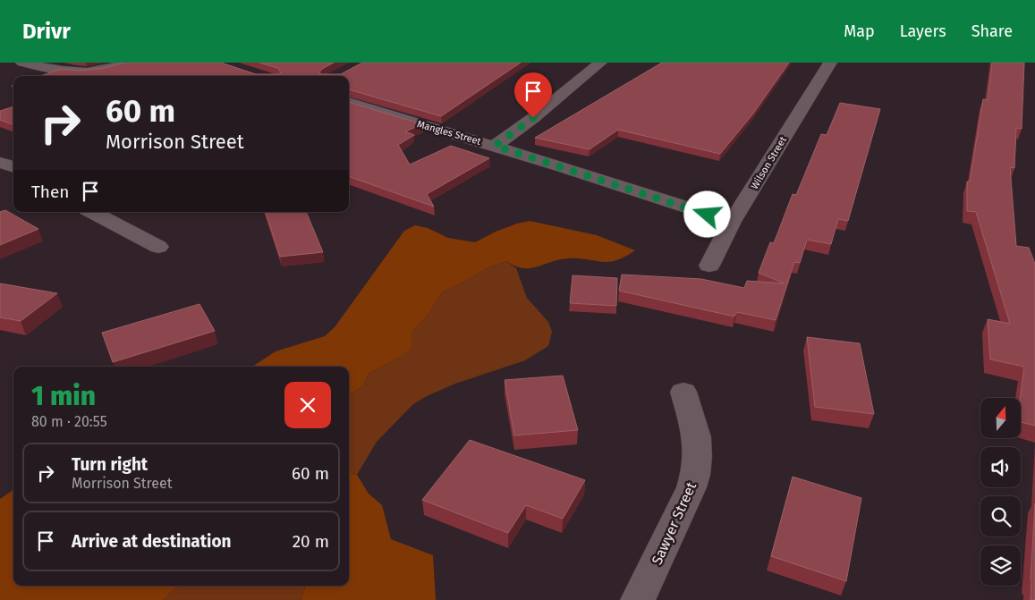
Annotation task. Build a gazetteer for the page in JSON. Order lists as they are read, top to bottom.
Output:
{
  "streets": {
    "street": ["Mangles Street", "Wilson Street", "Sawyer Street"]
  },
  "crossings": [
    ["Mangles Street", "Wilson Street"]
  ],
  "north": "top",
  "page": {
    "header": "Drivr",
    "nav": ["Map", "Layers", "Share"],
    "turn": ["60 m", "Morrison Street"],
    "then": "Then",
    "heading": ["1 min", "80 m · 20:55"],
    "list": [
      {
        "name": "Turn right",
        "note": "Morrison Street",
        "value": "60 m"
      },
      {
        "name": "Arrive at destination",
        "value": "20 m"
      }
    ]
  }
}
